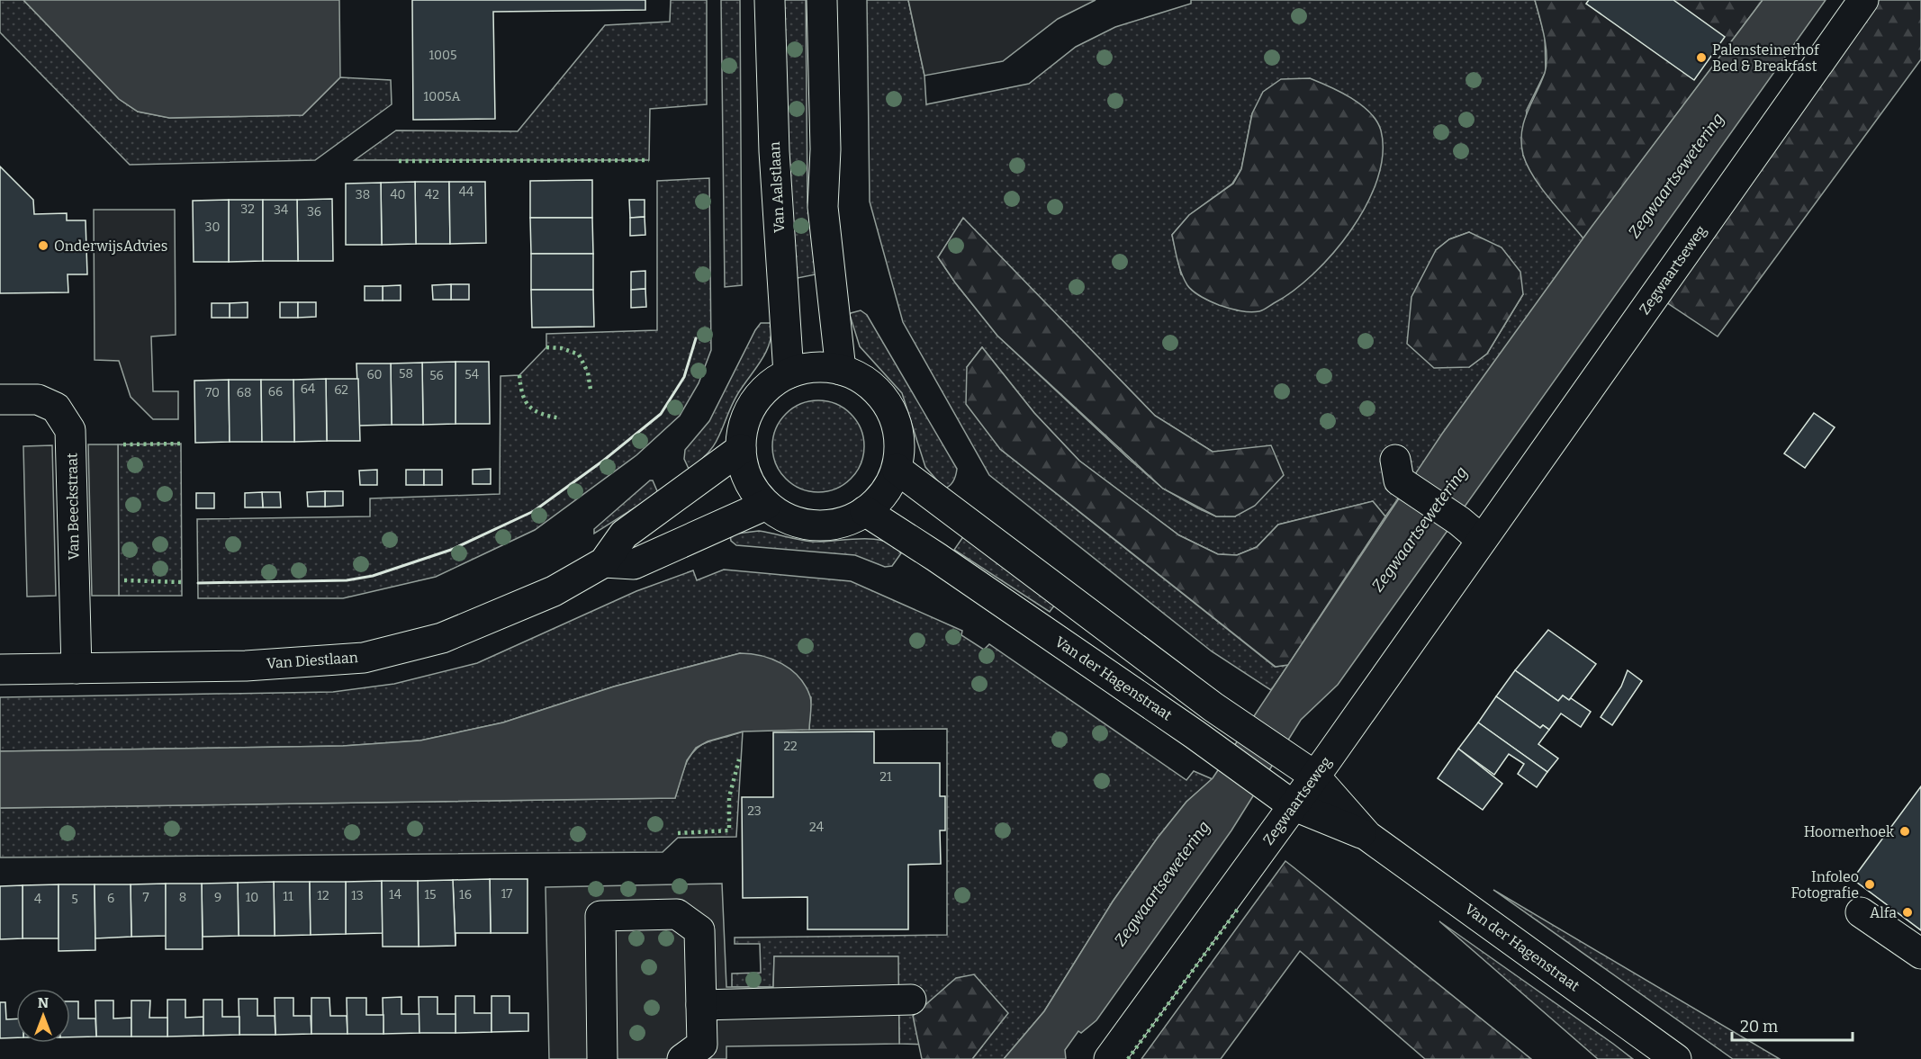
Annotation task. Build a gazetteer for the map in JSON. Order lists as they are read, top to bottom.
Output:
{
  "streets": {
    "street": [
      "Van Aalstlaan",
      "Zegwaartseweg",
      "Van Beeckstraat",
      "Van Diestlaan",
      "Van der Hagenstraat"
    ]
  },
  "crossings": [
    ["Van Aalstlaan", "Van Diestlaan"],
    ["Van Aalstlaan", "Van der Hagenstraat"],
    ["Zegwaartseweg", "Van der Hagenstraat"],
    ["Van Beeckstraat", "Van Diestlaan"],
    ["Van Diestlaan", "Van der Hagenstraat"]
  ],
  "water": ["Zegwaartsewetering"],
  "places": [
    "Palensteinerhof Bed & Breakfast",
    "OnderwijsAdvies",
    "Hoornerhoek",
    "Infoleo Fotografie",
    "Alfa"
  ],
  "house_numbers": [
    "1005",
    "1005A",
    "44",
    "38",
    "40",
    "42",
    "32",
    "34",
    "36",
    "30",
    "58",
    "60",
    "54",
    "56",
    "64",
    "62",
    "66",
    "70",
    "68",
    "22",
    "21",
    "23",
    "24",
    "17",
    "14",
    "15",
    "16",
    "12",
    "13",
    "11",
    "7",
    "8",
    "9",
    "10",
    "6",
    "4",
    "5"
  ],
  "scale_bar": "20 m",
  "north": "top"
}
